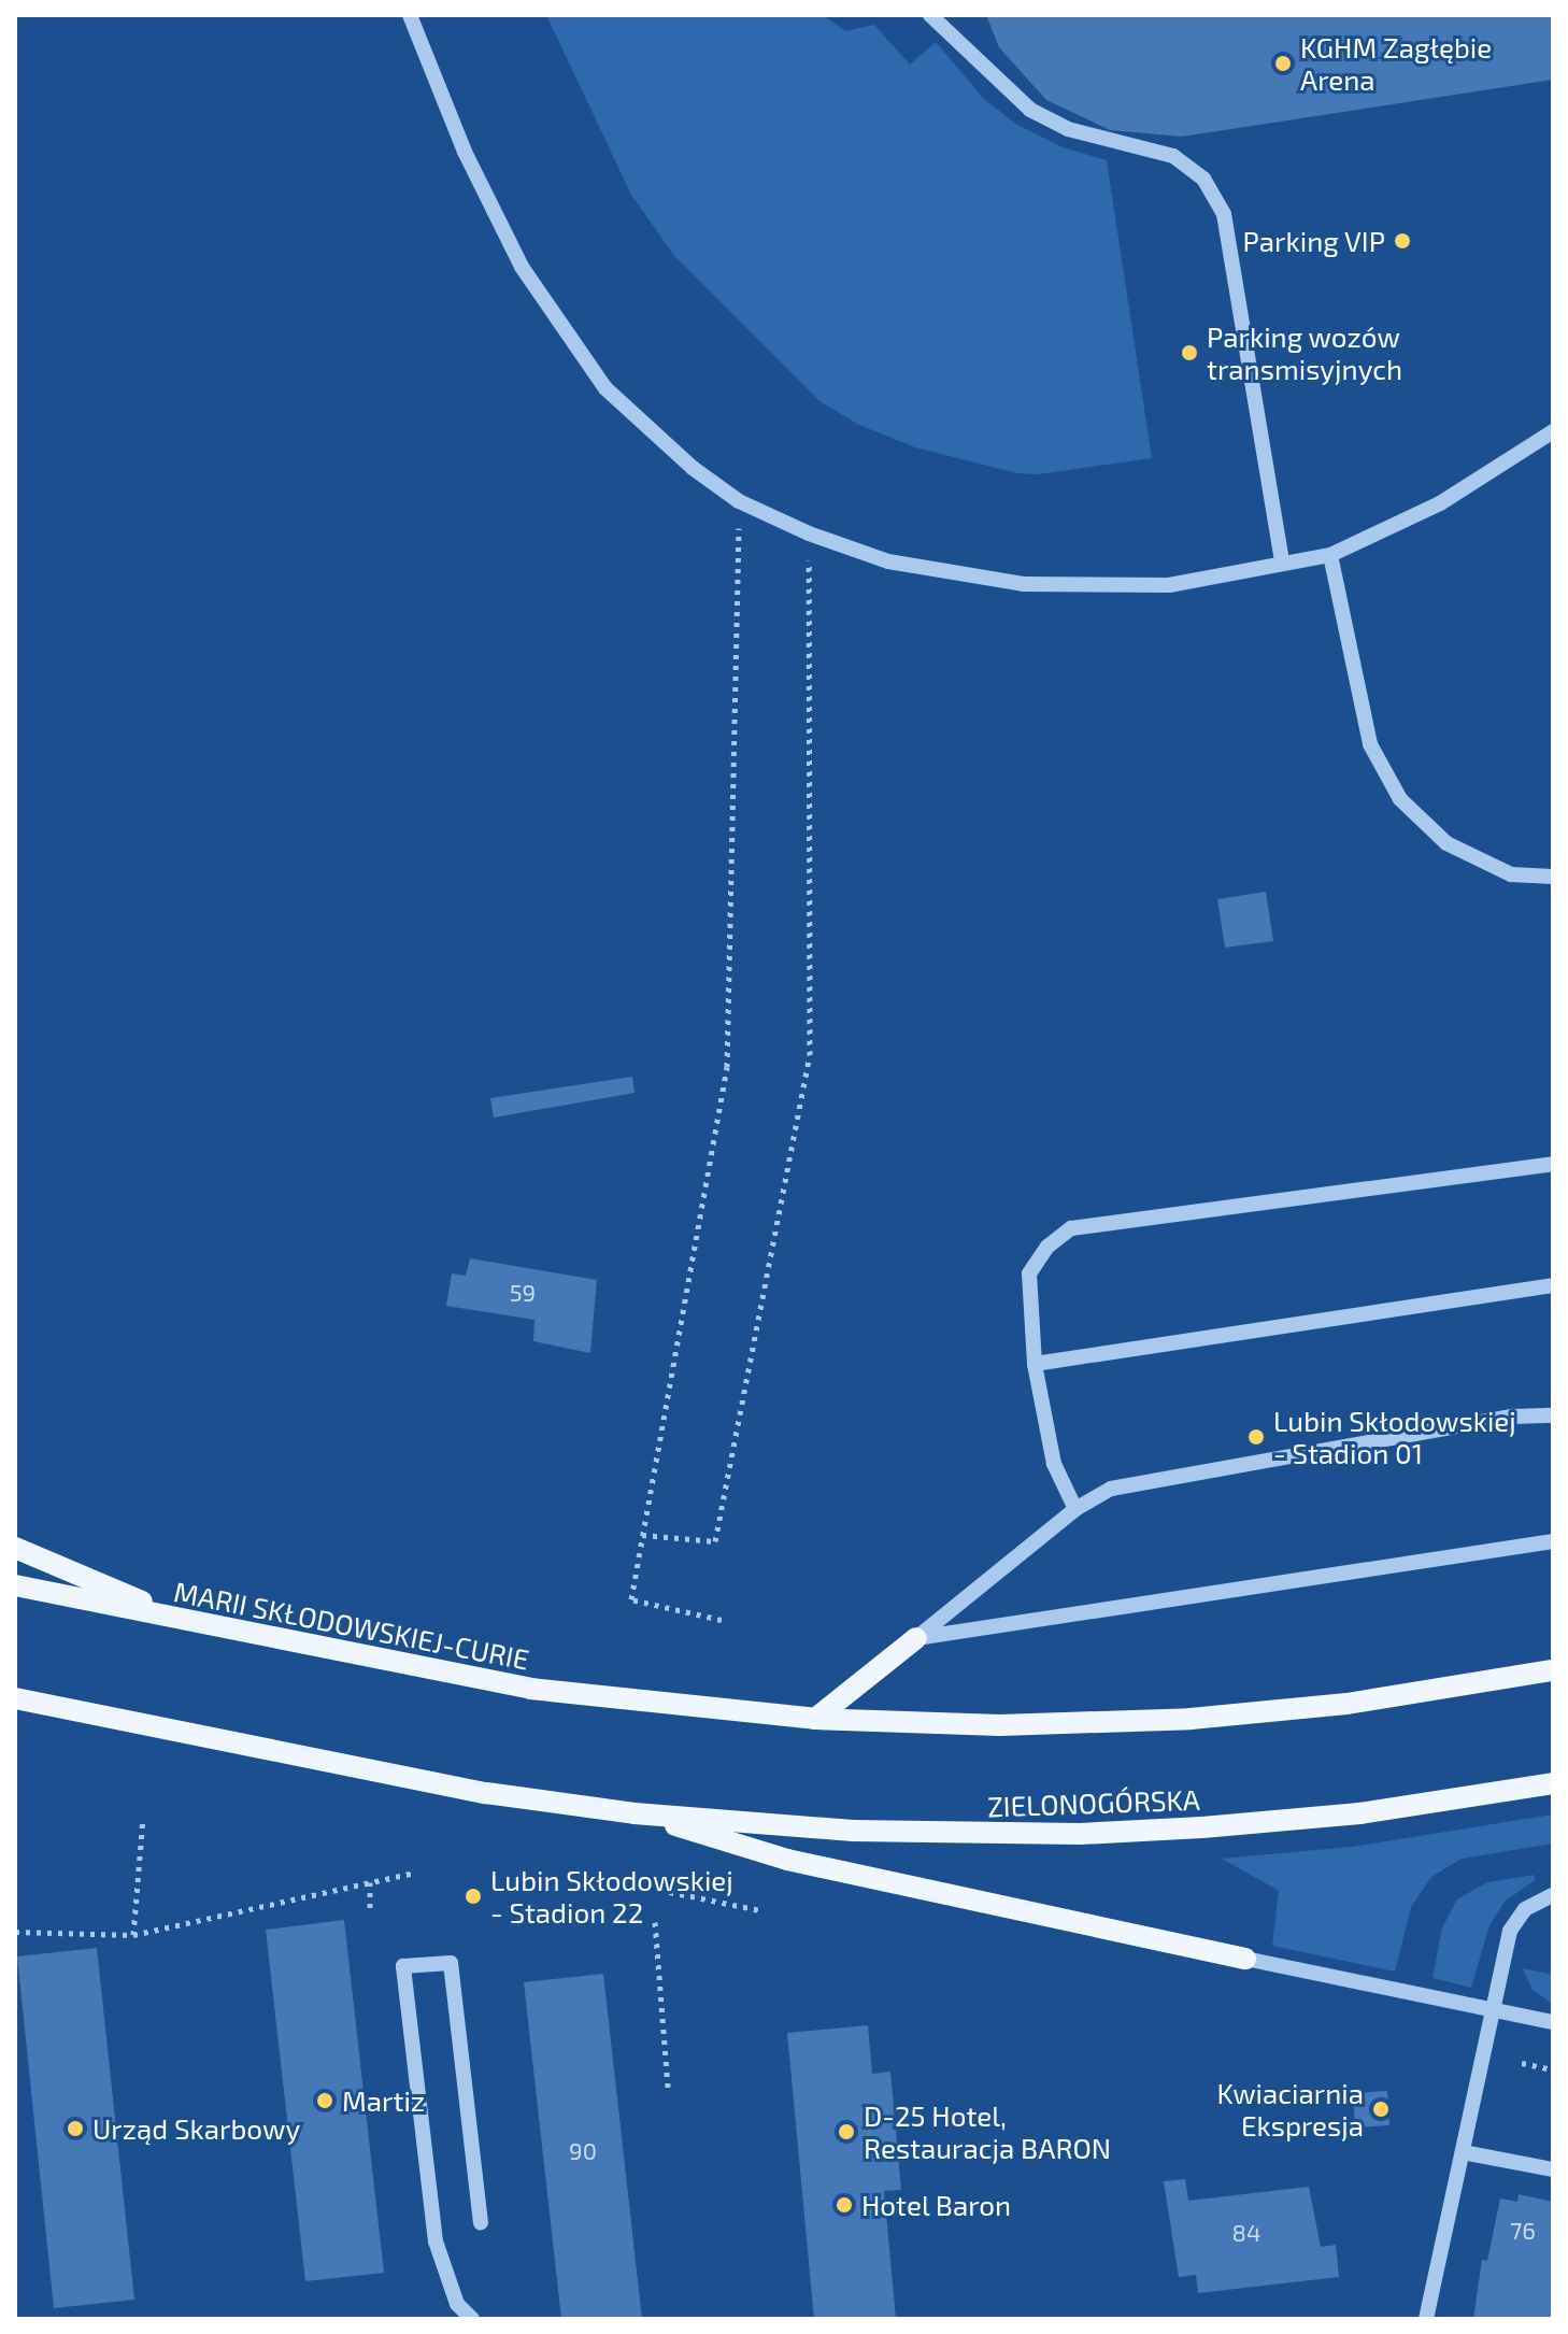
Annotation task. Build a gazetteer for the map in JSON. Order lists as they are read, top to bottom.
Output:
{
  "streets": {
    "main road": ["MARII SKŁODOWSKIEJ-CURIE", "ZIELONOGÓRSKA"]
  },
  "places": [
    "KGHM Zagłębie Arena",
    "Parking VIP",
    "Parking wozów transmisyjnych",
    "Lubin Skłodowskiej - Stadion 01",
    "Lubin Skłodowskiej - Stadion 22",
    "Martiz",
    "Kwiaciarnia Ekspresja",
    "Urząd Skarbowy",
    "D-25 Hotel, Restauracja BARON",
    "Hotel Baron"
  ],
  "house_numbers": [
    "59",
    "90",
    "76",
    "84"
  ]
}
